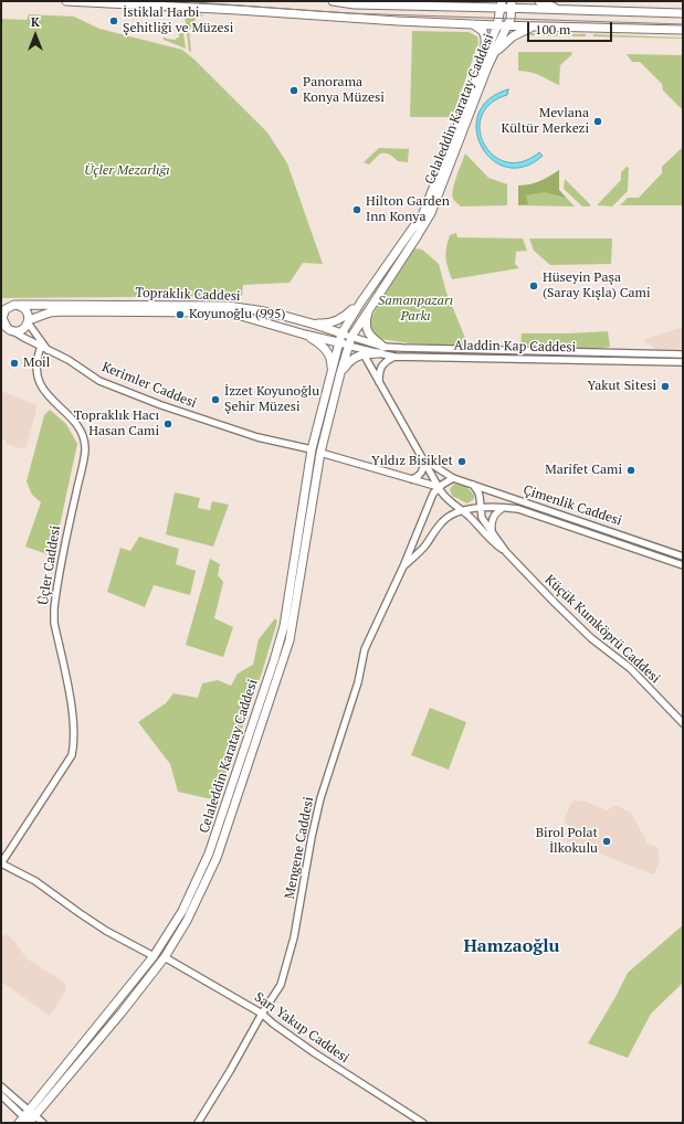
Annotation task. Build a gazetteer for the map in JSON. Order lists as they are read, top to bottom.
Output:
{
  "streets": {
    "main road": ["Celaleddin Karatay Caddesi", "Topraklık Caddesi"],
    "street": [
      "Aladdin Kap Caddesi",
      "Kerimler Caddesi",
      "Çimenlik Caddesi",
      "Üçler Caddesi",
      "Küçük Kumköprü Caddesi",
      "Mengene Caddesi",
      "Sarı Yakup Caddesi"
    ]
  },
  "crossings": [
    ["Celaleddin Karatay Caddesi", "Topraklık Caddesi"],
    ["Celaleddin Karatay Caddesi", "Aladdin Kap Caddesi"],
    ["Celaleddin Karatay Caddesi", "Kerimler Caddesi"],
    ["Celaleddin Karatay Caddesi", "Sarı Yakup Caddesi"],
    ["Topraklık Caddesi", "Aladdin Kap Caddesi"],
    ["Topraklık Caddesi", "Kerimler Caddesi"],
    ["Kerimler Caddesi", "Üçler Caddesi"],
    ["Çimenlik Caddesi", "Küçük Kumköprü Caddesi"],
    ["Çimenlik Caddesi", "Mengene Caddesi"],
    ["Küçük Kumköprü Caddesi", "Mengene Caddesi"],
    ["Mengene Caddesi", "Sarı Yakup Caddesi"]
  ],
  "districts": ["Hamzaoğlu"],
  "parks": ["Üçler Mezarlığı", "Samanpazarı Parkı"],
  "places": [
    "İstiklal Harbi Şehitliği ve Müzesi",
    "Panorama Konya Müzesi",
    "Mevlana Kültür Merkezi",
    "Hilton Garden Inn Konya",
    "Hüseyin Paşa (Saray Kışla) Cami",
    "Koyunoğlu (995)",
    "Moil",
    "Yakut Sitesi",
    "İzzet Koyunoğlu Şehir Müzesi",
    "Topraklık Hacı Hasan Cami",
    "Yıldız Bisiklet",
    "Marifet Cami",
    "Birol Polat İlkokulu"
  ],
  "scale_bar": "100 m",
  "north": "top"
}
